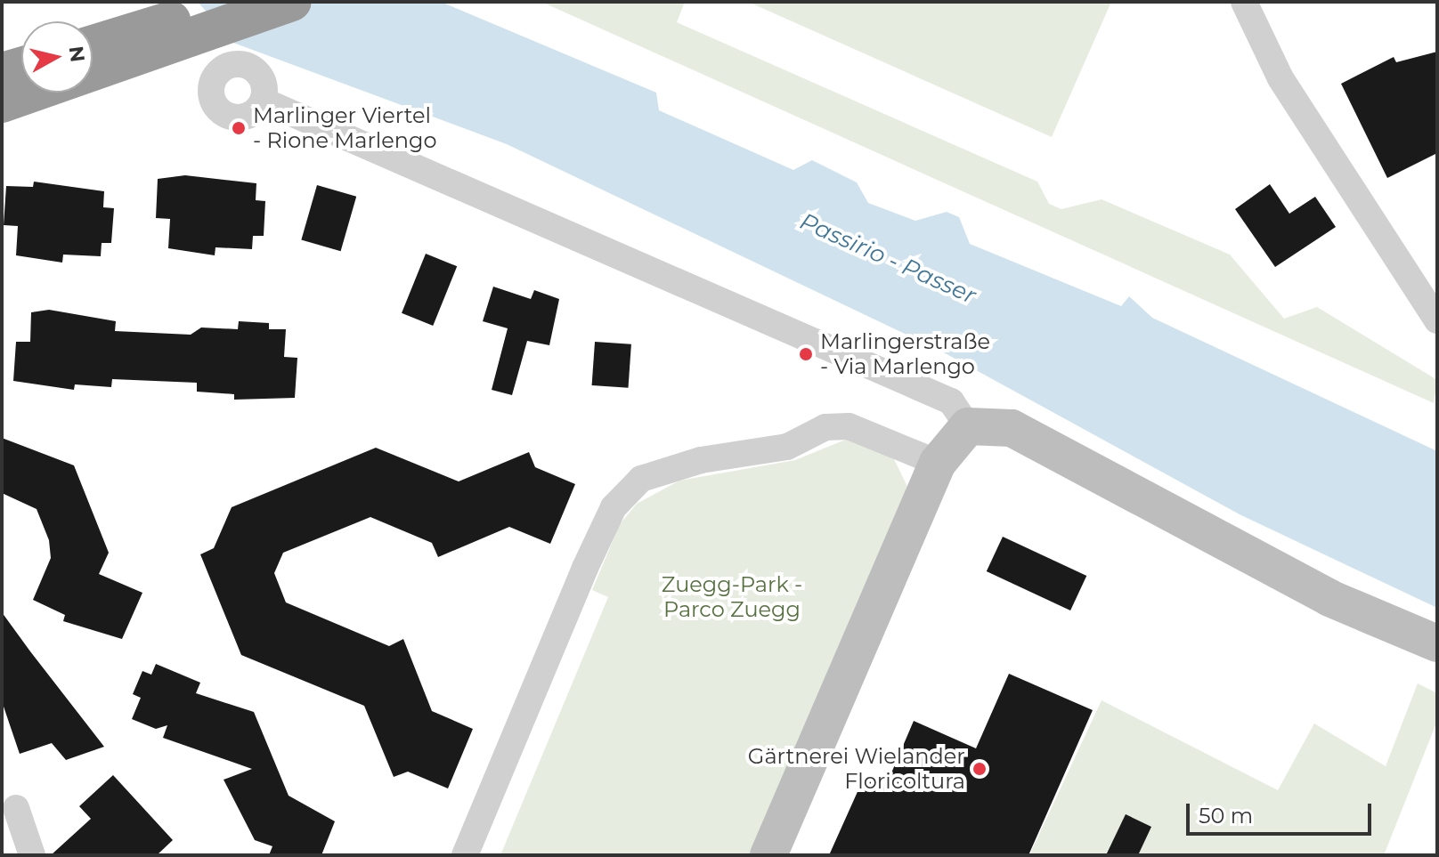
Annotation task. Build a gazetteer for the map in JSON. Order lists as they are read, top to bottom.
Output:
{
  "water": ["Passirio - Passer"],
  "parks": ["Zuegg-Park - Parco Zuegg"],
  "places": ["Marlinger Viertel - Rione Marlengo", "Marlingerstraße - Via Marlengo", "Gärtnerei Wielander Floricoltura"],
  "scale_bar": "50 m",
  "north": "right"
}
